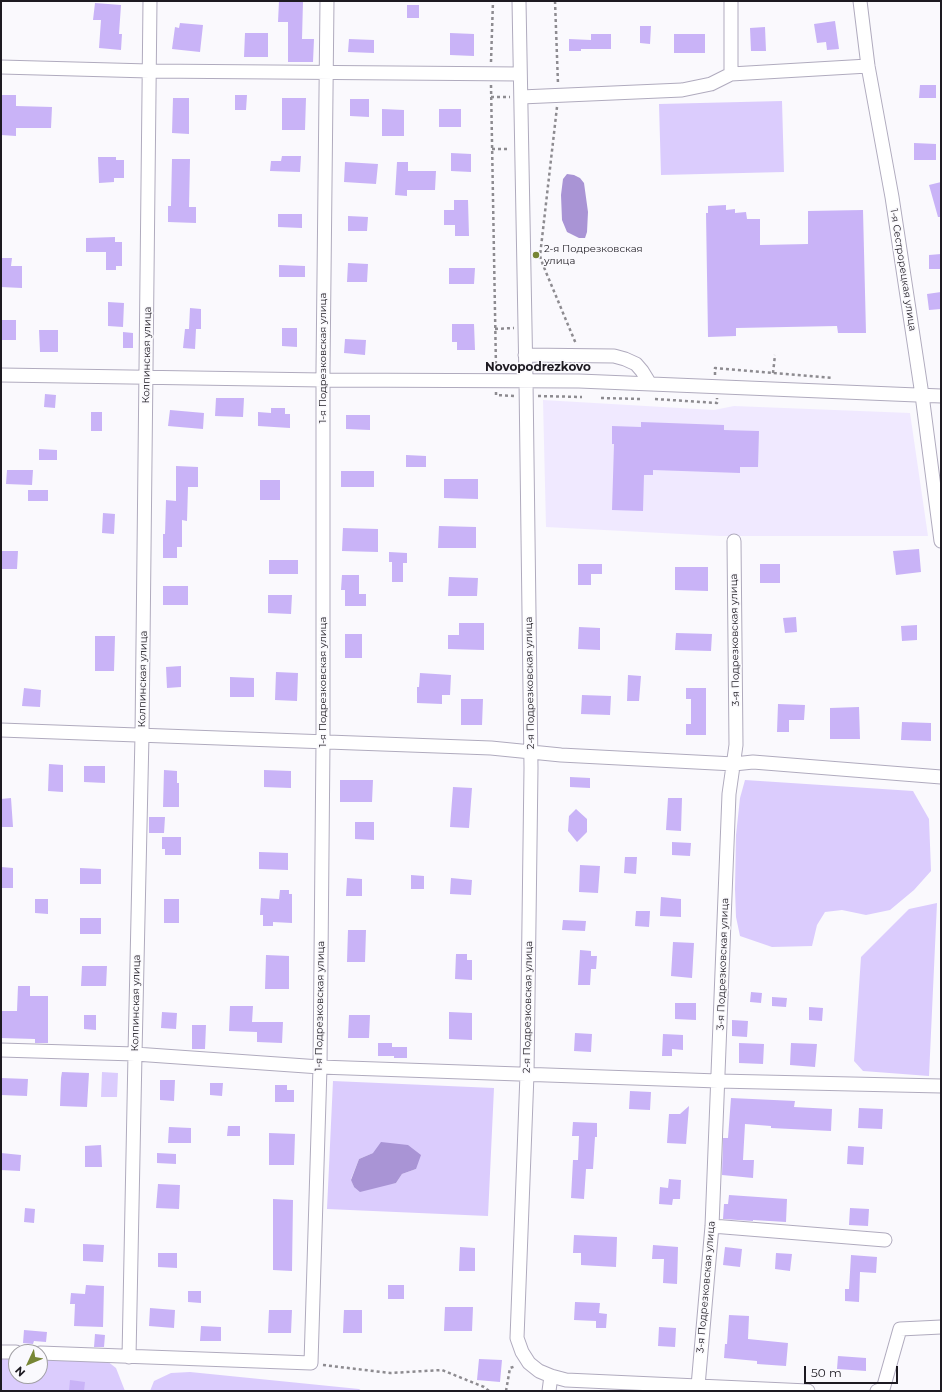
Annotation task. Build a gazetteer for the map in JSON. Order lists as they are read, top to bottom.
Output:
{
  "streets": {
    "street": [
      "1-я Сестрорецкая улица",
      "Колпинская улица",
      "1-я Подрезковская улица",
      "3-я Подрезковская улица",
      "2-я Подрезковская улица"
    ]
  },
  "districts": ["Novopodrezkovo"],
  "places": ["2-я Подрезковская улица"],
  "scale_bar": "50 m",
  "north": "bottom left"
}
